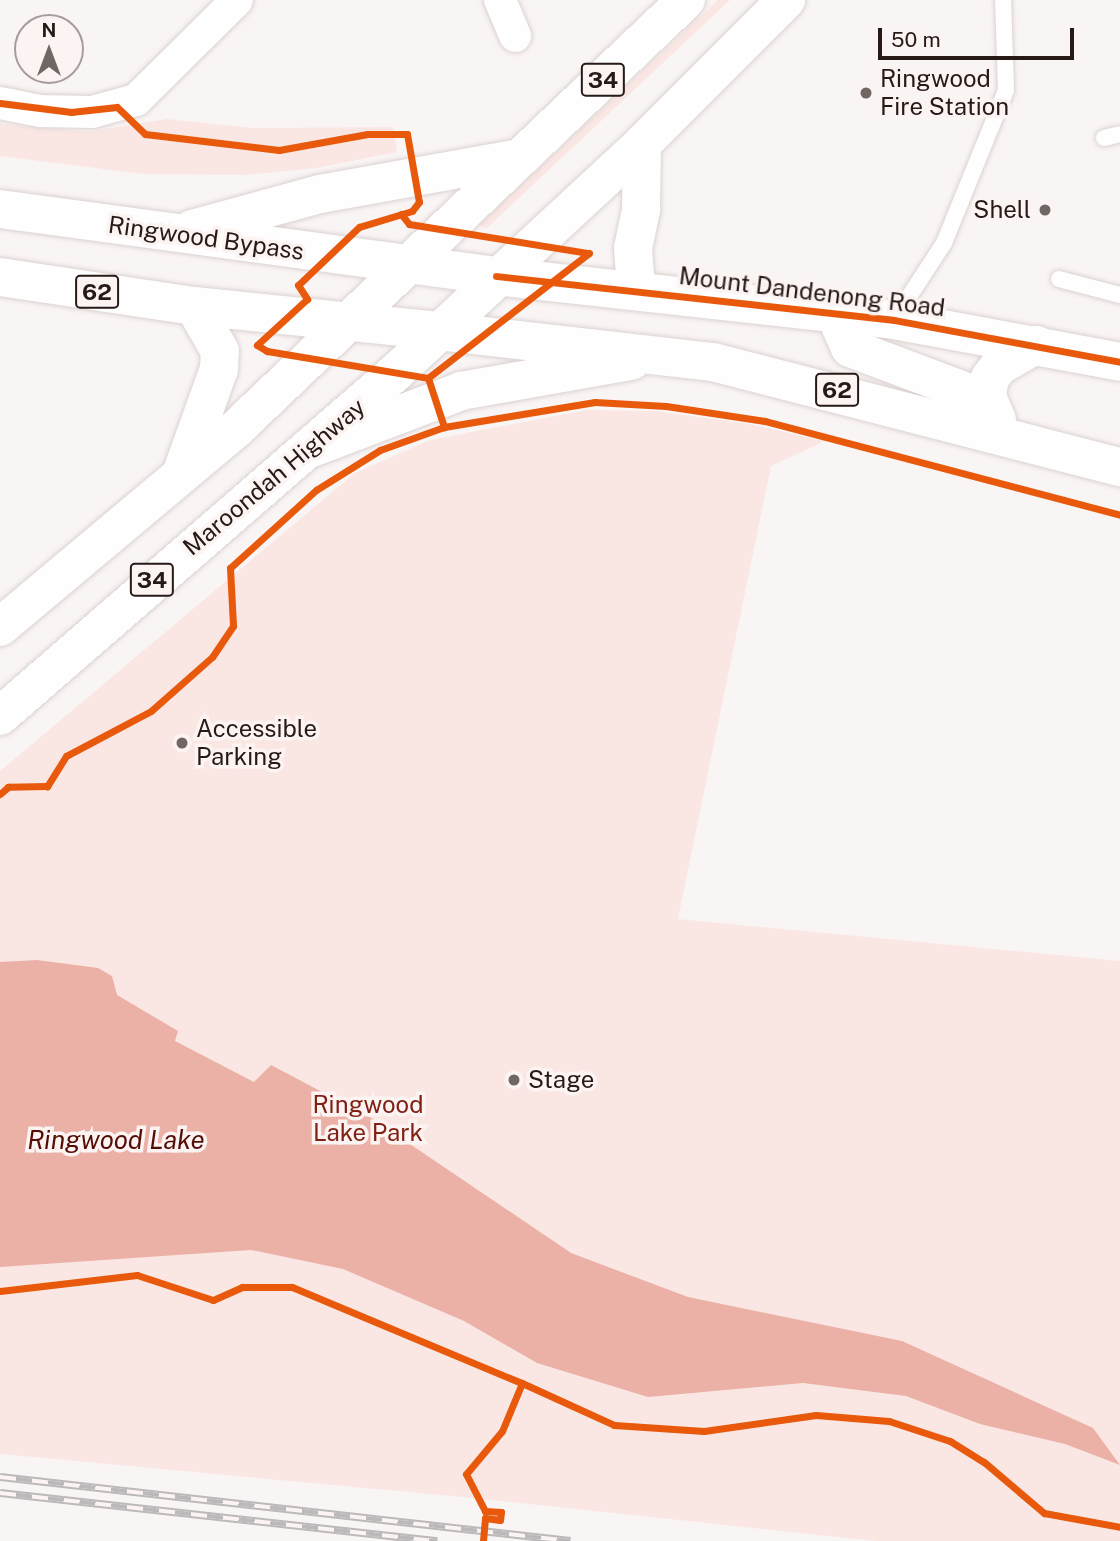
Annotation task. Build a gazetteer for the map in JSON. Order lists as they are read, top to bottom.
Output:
{
  "streets": {
    "main road": [
      "34",
      "Ringwood Bypass",
      "62",
      "Mount Dandenong Road",
      "Maroondah Highway"
    ]
  },
  "crossings": [
    ["34", "Ringwood Bypass"],
    ["34", "62"],
    ["Ringwood Bypass", "Mount Dandenong Road"],
    ["Ringwood Bypass", "Maroondah Highway"],
    ["62", "Maroondah Highway"],
    ["Mount Dandenong Road", "Maroondah Highway"]
  ],
  "water": ["Ringwood Lake"],
  "parks": ["Ringwood Lake Park"],
  "places": [
    "Ringwood Fire Station",
    "Shell",
    "Accessible Parking",
    "Stage"
  ],
  "scale_bar": "50 m",
  "north": "top"
}
